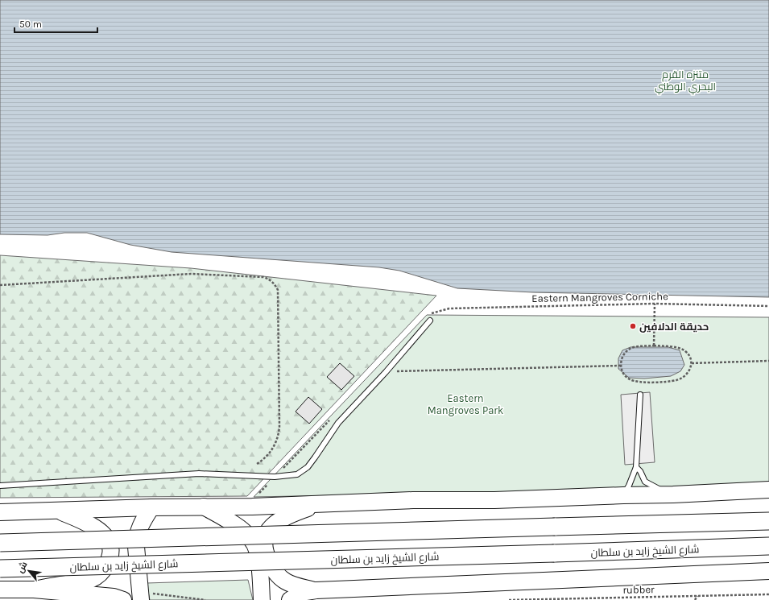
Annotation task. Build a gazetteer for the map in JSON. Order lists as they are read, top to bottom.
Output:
{
  "streets": {
    "highway": ["شارع الشيخ زايد بن سلطان"],
    "path": ["Eastern Mangroves Corniche", "rubber"]
  },
  "parks": ["متنزه القرم البحري الوطني", "Eastern Mangroves Park"],
  "places": ["حديقة الدلافين"],
  "scale_bar": "50 m",
  "north": "top left"
}
